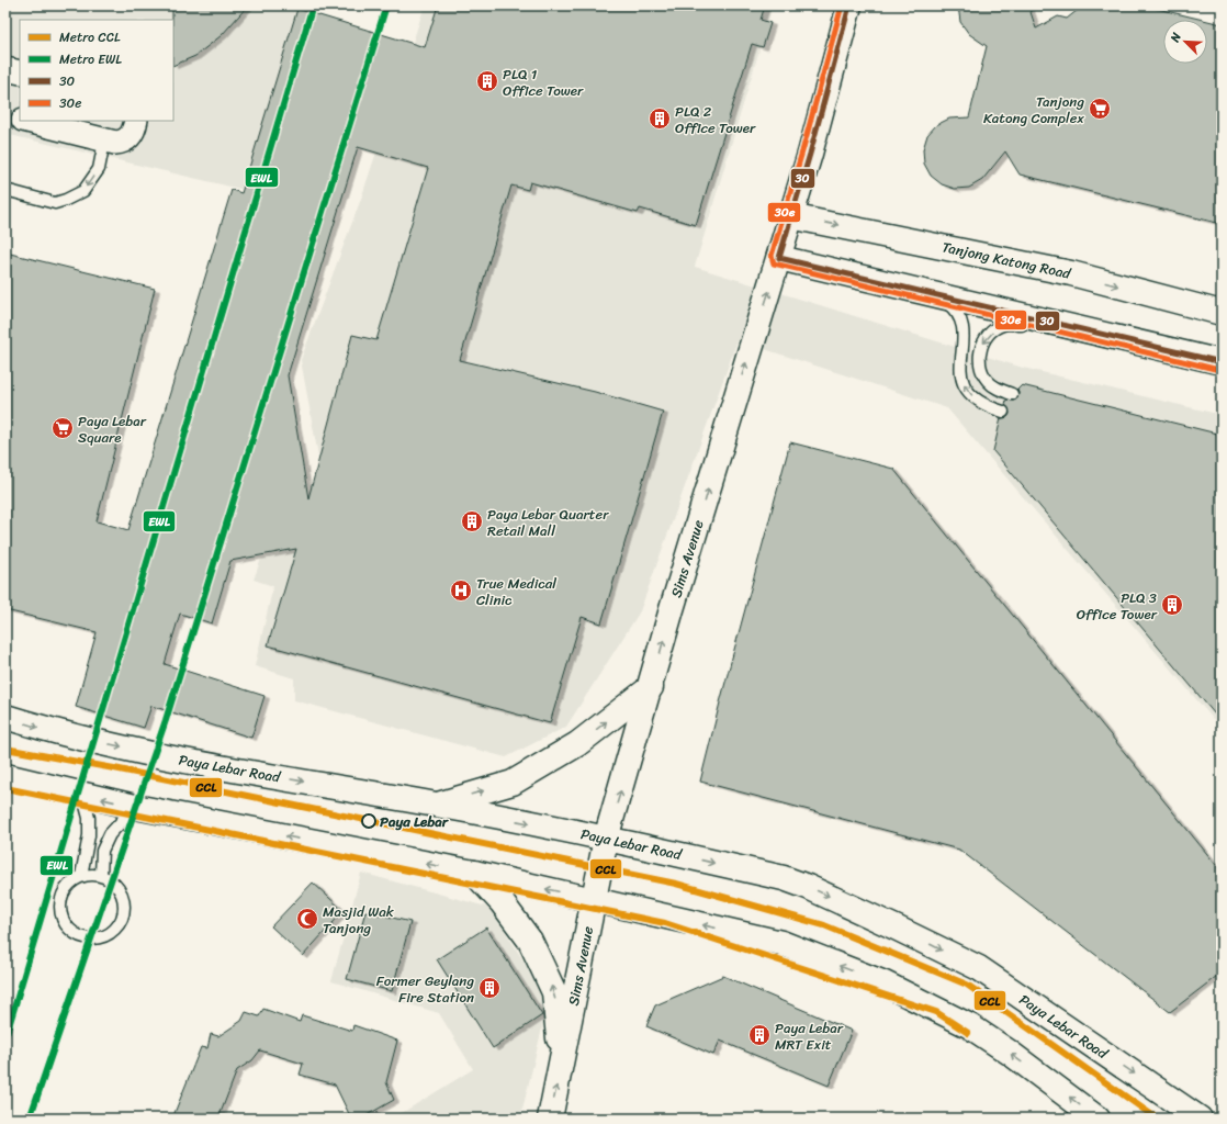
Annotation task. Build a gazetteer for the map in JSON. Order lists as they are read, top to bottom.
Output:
{
  "streets": {
    "main road": ["Tanjong Katong Road", "Sims Avenue", "Paya Lebar Road"]
  },
  "crossings": [
    ["Tanjong Katong Road", "Sims Avenue"],
    ["Sims Avenue", "Paya Lebar Road"]
  ],
  "one_way": ["Sims Avenue"],
  "places": {
    "building": [
      "PLQ 1 Office Tower",
      "PLQ 2 Office Tower",
      "Paya Lebar Quarter Retail Mall",
      "PLQ 3 Office Tower",
      "Former Geylang Fire Station",
      "Paya Lebar MRT Exit"
    ],
    "supermarket": ["Tanjong Katong Complex", "Paya Lebar Square"],
    "hospital": ["True Medical Clinic"],
    "other": ["Paya Lebar"],
    "mosque": ["Masjid Wak Tanjong"]
  },
  "lines": [
    "metro line EWL",
    "transit line 30",
    "transit line 30e",
    "metro line CCL"
  ],
  "legend": [
    "Metro CCL",
    "Metro EWL",
    "30",
    "30e"
  ],
  "north": "top left"
}
